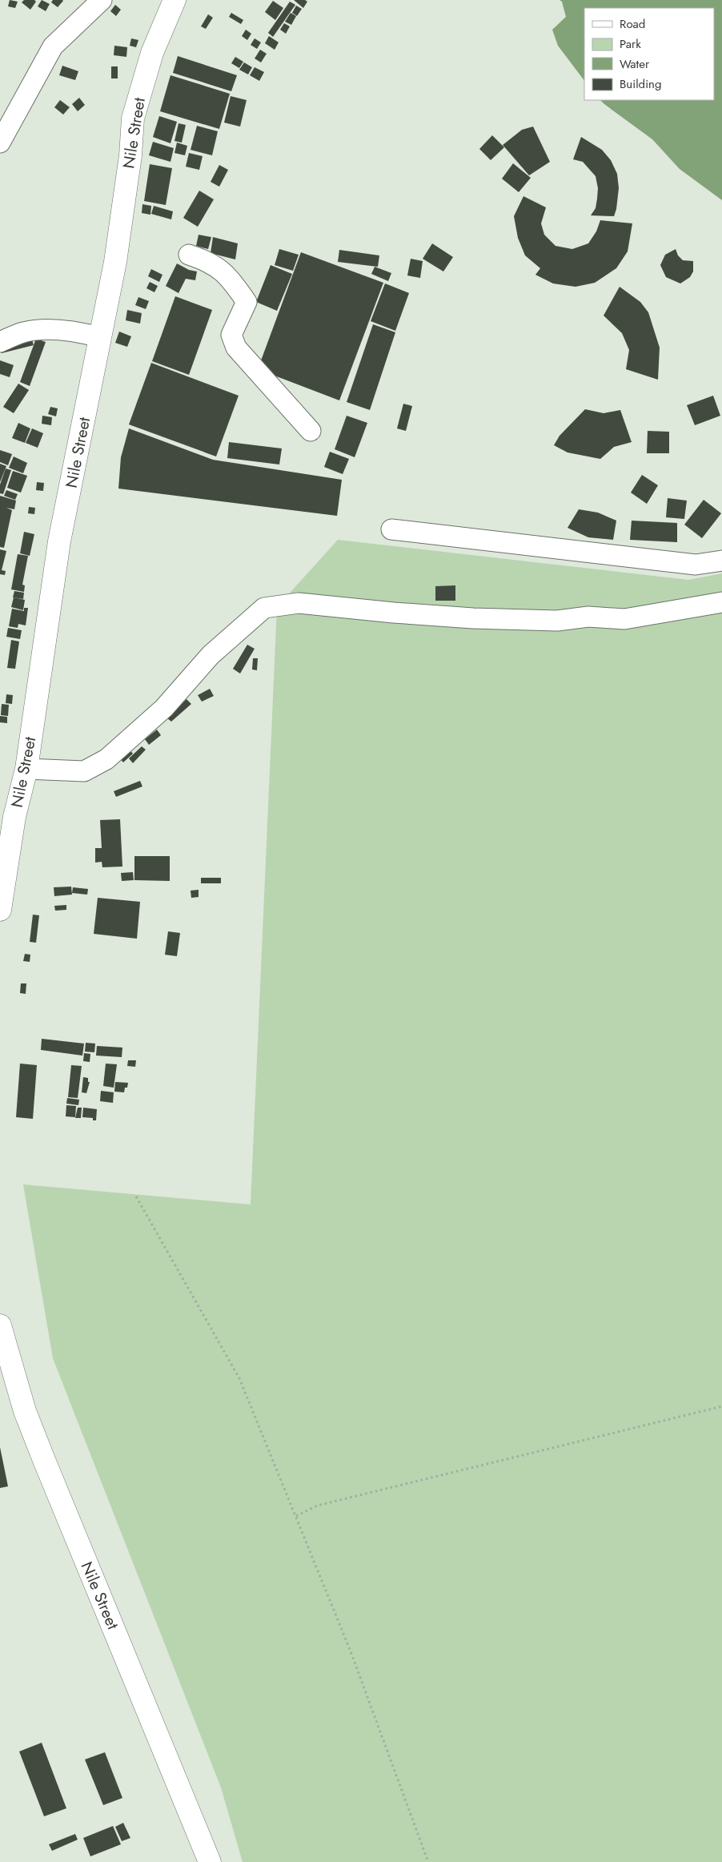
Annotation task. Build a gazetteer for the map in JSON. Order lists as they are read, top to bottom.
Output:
{
  "streets": {
    "main road": ["Nile Street"]
  },
  "legend": [
    "Road",
    "Park",
    "Water",
    "Building"
  ]
}
